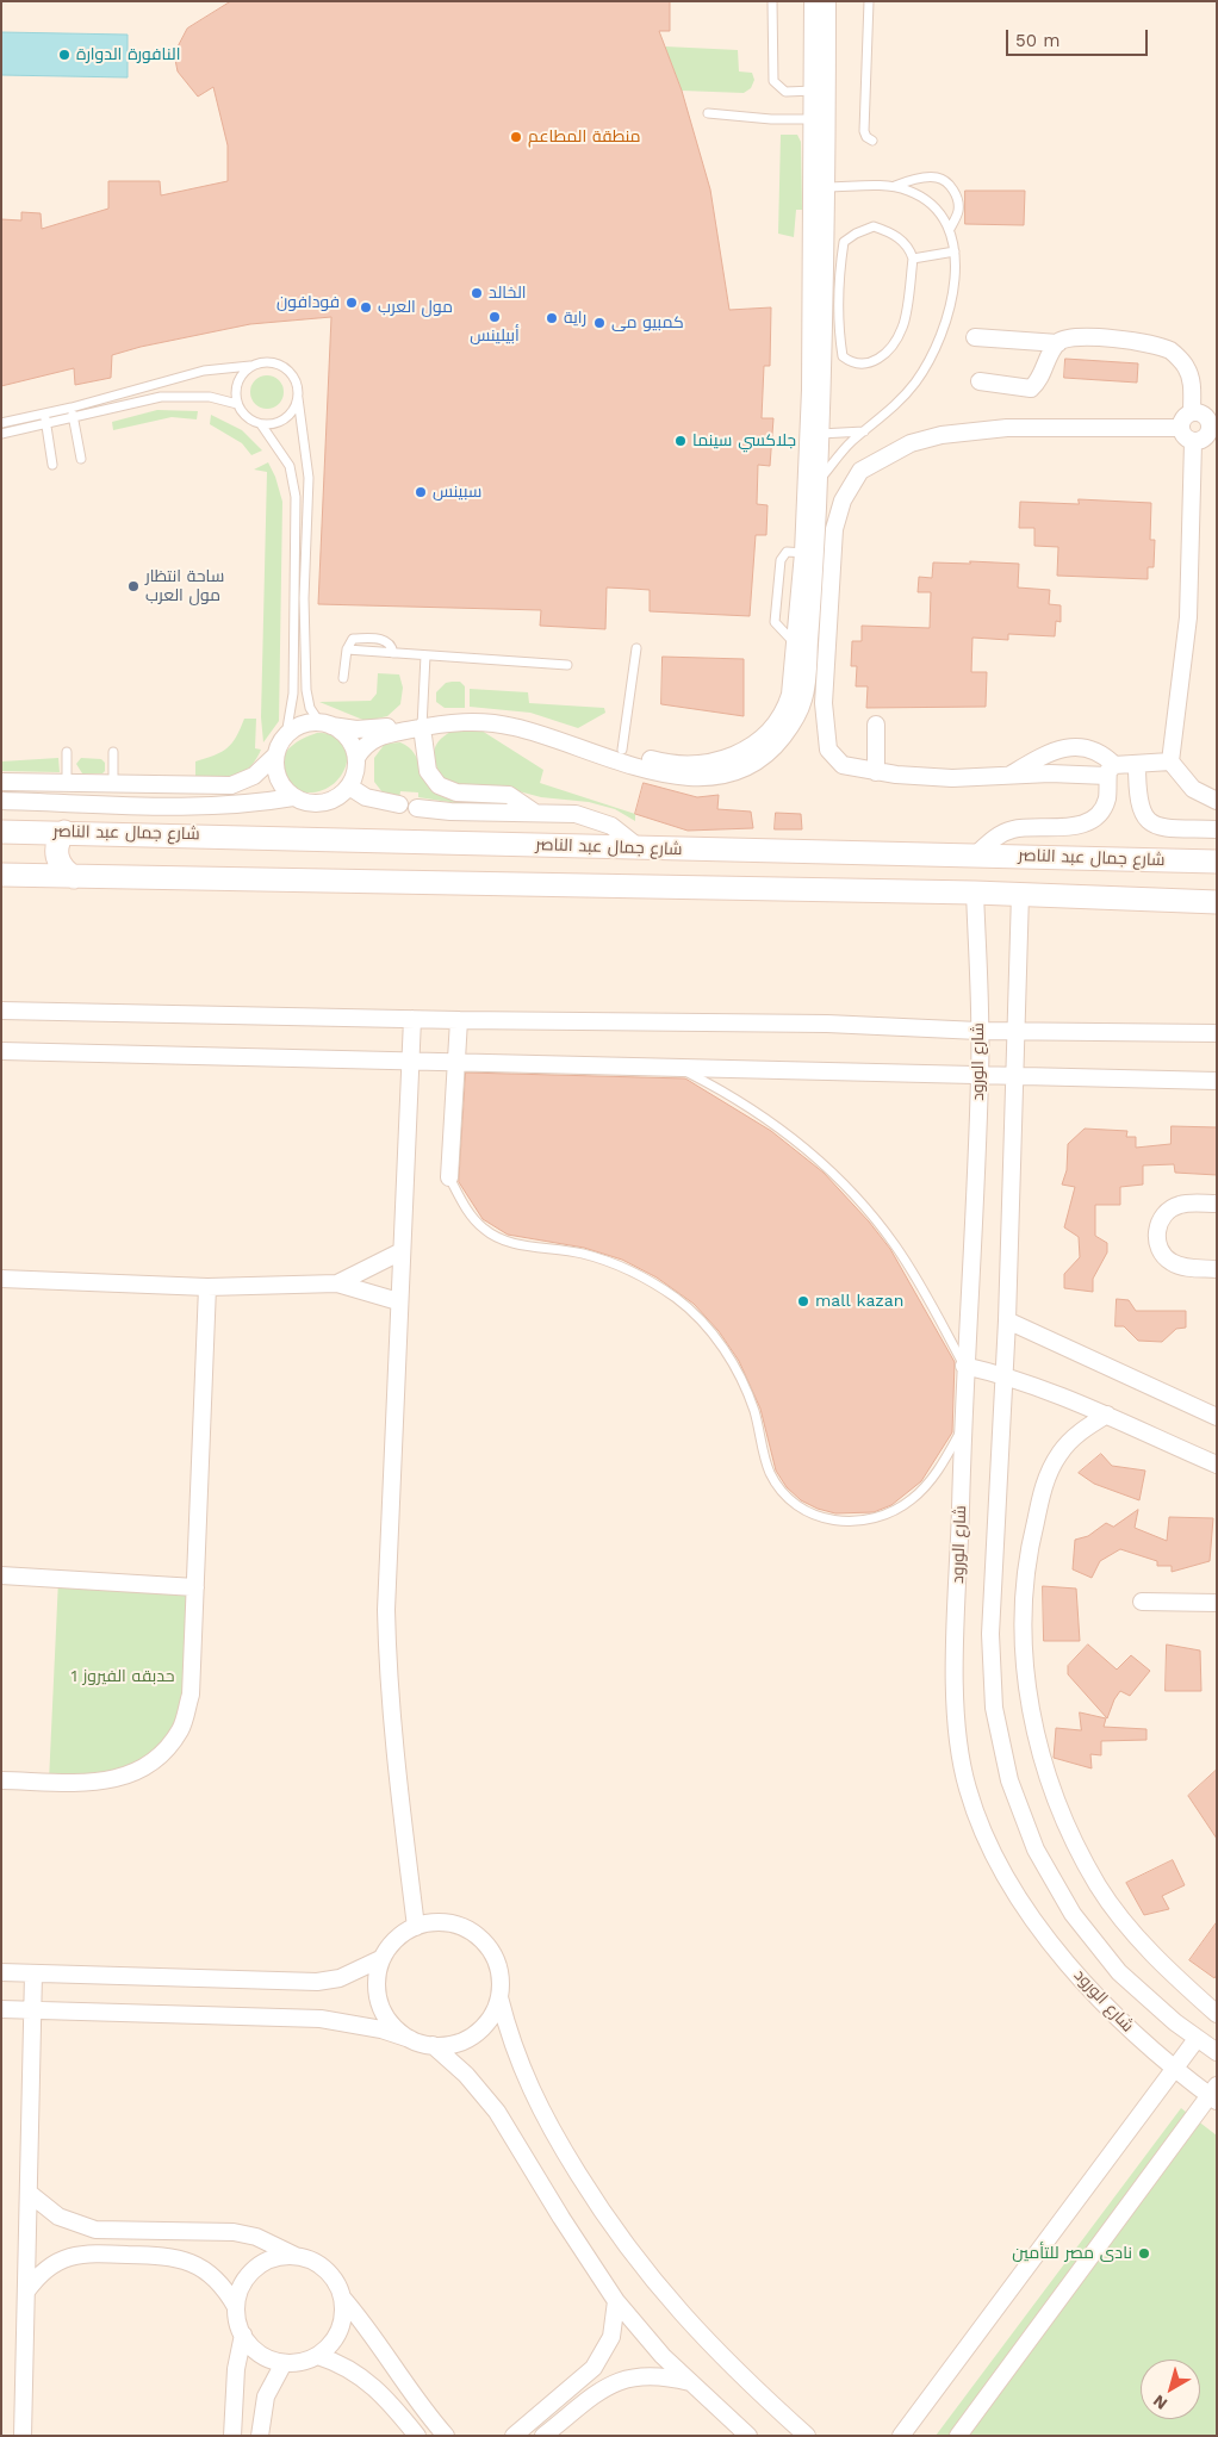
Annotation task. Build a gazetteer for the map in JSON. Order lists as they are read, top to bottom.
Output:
{
  "streets": {
    "main road": ["شارع جمال عبد الناصر"],
    "street": ["شارع الورود"]
  },
  "parks": ["حدبقه الفيروز 1"],
  "places": [
    "النافورة الدوارة",
    "منطقة المطاعم",
    "الخالد",
    "فودافون",
    "مول العرب",
    "أبيلينس",
    "راية",
    "كمبيو مى",
    "جلاكسي سينما",
    "سبينس",
    "ساحة انتظار مول العرب",
    "mall kazan",
    "نادى مصر للتأمين"
  ],
  "scale_bar": "50 m",
  "north": "bottom left"
}
